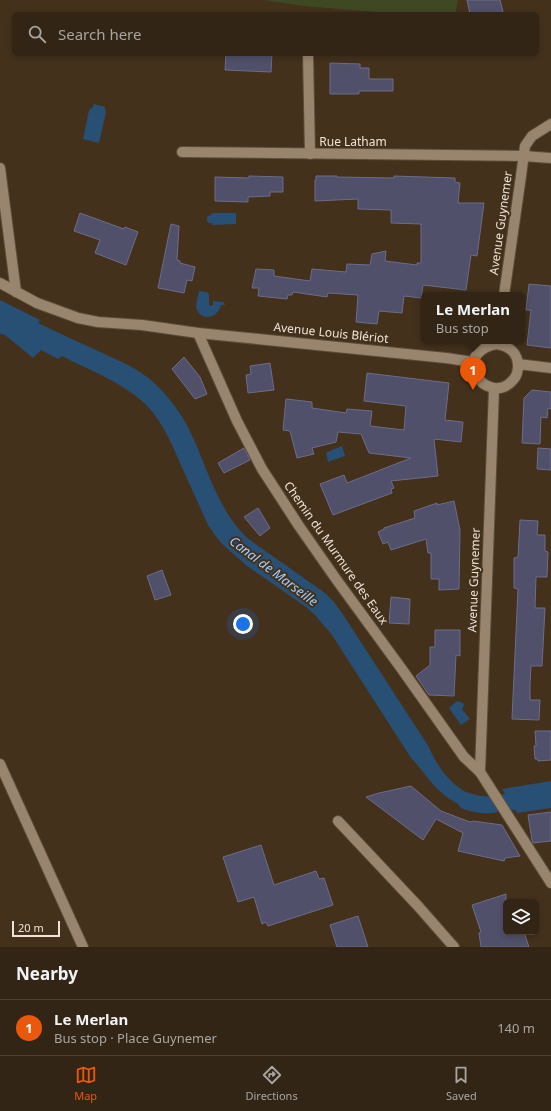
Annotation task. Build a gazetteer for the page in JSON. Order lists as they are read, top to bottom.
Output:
{
  "streets": {
    "street": [
      "Rue Latham",
      "Avenue Guynemer",
      "Avenue Louis Blériot",
      "Chemin du Murmure des Eaux"
    ]
  },
  "crossings": [
    ["Rue Latham", "Avenue Guynemer"],
    ["Avenue Guynemer", "Chemin du Murmure des Eaux"],
    ["Avenue Louis Blériot", "Chemin du Murmure des Eaux"]
  ],
  "water": ["Canal de Marseille"],
  "scale_bar": "20 m",
  "page": {
    "search": "Search here",
    "popup": ["Le Merlan", "Bus stop"],
    "pins": "1",
    "scale": "20 m",
    "heading": "Nearby",
    "list": [
      {
        "mark": "1",
        "name": "Le Merlan",
        "note": "Bus stop · Place Guynemer",
        "value": "140 m"
      }
    ],
    "nav": ["Map", "Directions", "Saved"]
  }
}
